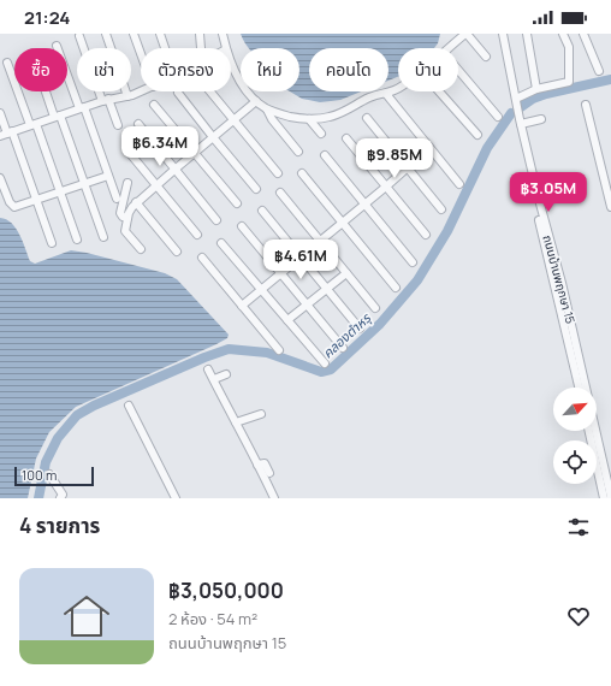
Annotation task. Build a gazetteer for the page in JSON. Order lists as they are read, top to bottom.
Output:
{
  "streets": {
    "street": ["ถนนบ้านพฤกษา 15"]
  },
  "water": ["คลองตำหรุ"],
  "scale_bar": "100 m",
  "north": "top right",
  "page": {
    "status": "21:24",
    "chip": [
      "ซื้อ",
      "เช่า",
      "ตัวกรอง",
      "ใหม่",
      "คอนโด",
      "บ้าน"
    ],
    "price": [
      "฿6.34M",
      "฿9.85M",
      "฿3.05M",
      "฿4.61M"
    ],
    "scale": "100 m",
    "heading": "4 รายการ",
    "list": [
      {
        "name": "฿3,050,000",
        "note": "2 ห้อง · 54 m² · ถนนบ้านพฤกษา 15"
      }
    ]
  }
}
